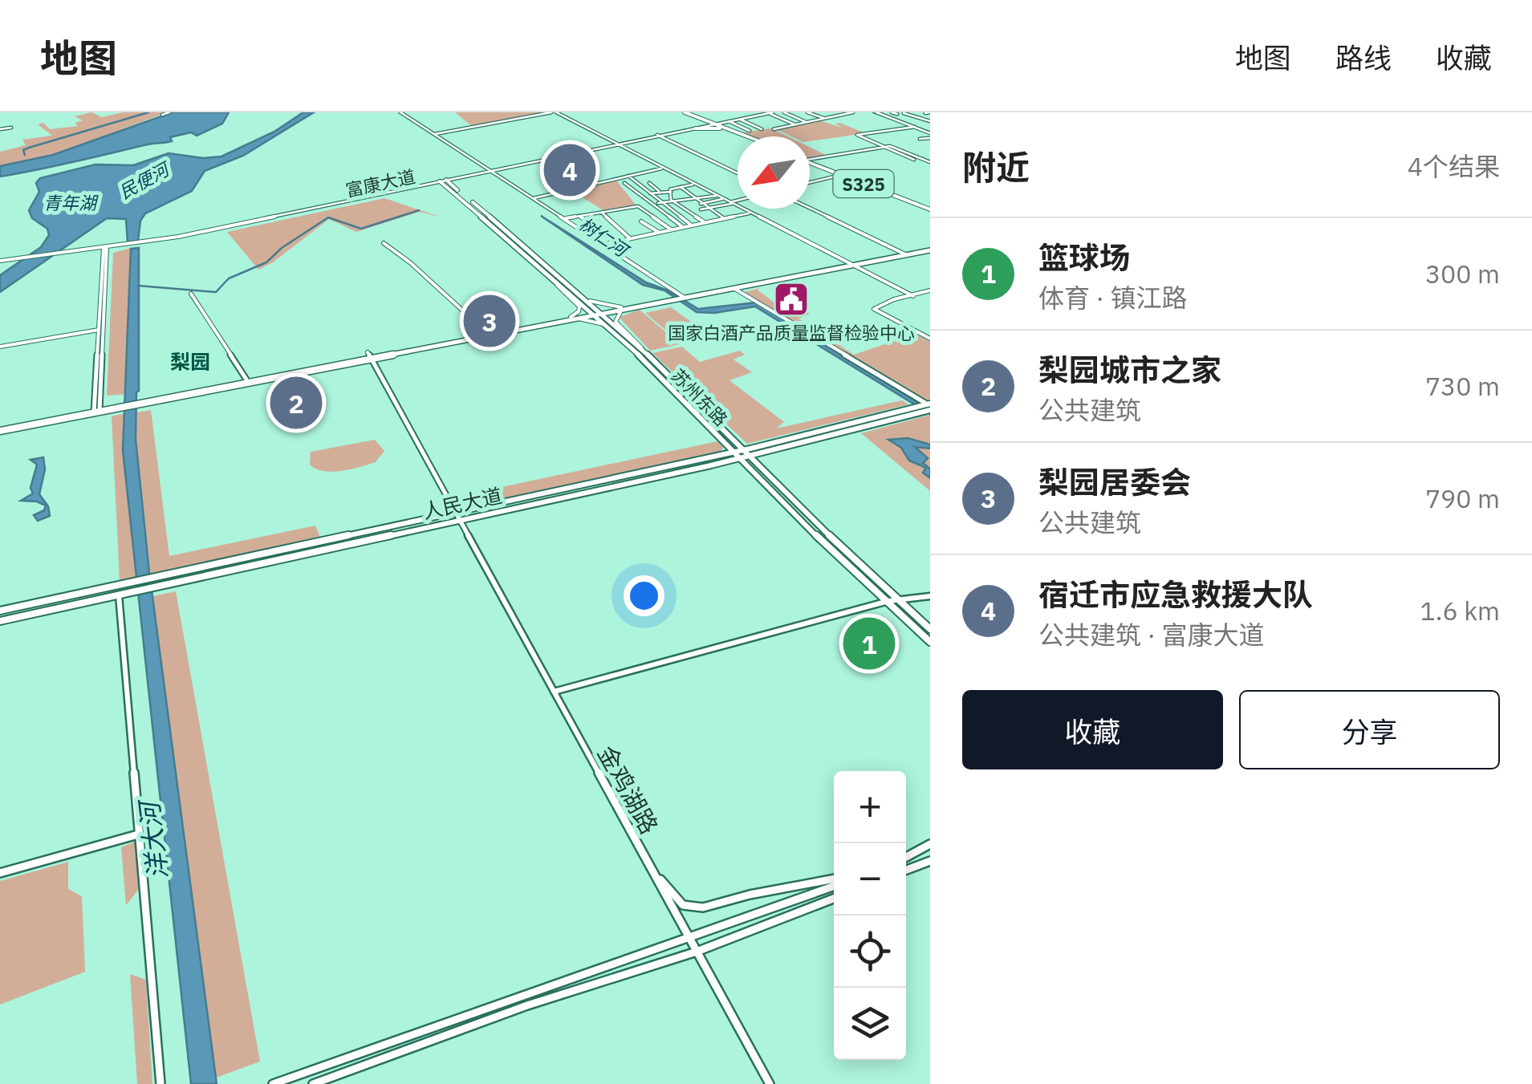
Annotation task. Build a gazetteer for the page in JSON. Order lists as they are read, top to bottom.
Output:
{
  "streets": {
    "main road": ["S325", "苏州东路", "人民大道"],
    "street": ["富康大道", "金鸡湖路"]
  },
  "crossings": [
    ["富康大道", "苏州东路"],
    ["苏州东路", "人民大道"],
    ["人民大道", "金鸡湖路"]
  ],
  "districts": ["梨园"],
  "water": [
    "民便河",
    "青年湖",
    "树仁河",
    "洋大河"
  ],
  "places": {
    "public building": ["国家白酒产品质量监督检验中心"]
  },
  "north": "bottom left",
  "page": {
    "header": "地图",
    "nav": ["地图", "路线", "收藏"],
    "heading": ["附近", "4个结果"],
    "pins": [
      "4",
      "3",
      "2",
      "1"
    ],
    "list": [
      {
        "mark": "1",
        "name": "篮球场",
        "note": "体育 · 镇江路",
        "value": "300 m"
      },
      {
        "mark": "2",
        "name": "梨园城市之家",
        "note": "公共建筑",
        "value": "730 m"
      },
      {
        "mark": "3",
        "name": "梨园居委会",
        "note": "公共建筑",
        "value": "790 m"
      },
      {
        "mark": "4",
        "name": "宿迁市应急救援大队",
        "note": "公共建筑 · 富康大道",
        "value": "1.6 km"
      }
    ],
    "buttons": ["收藏", "分享"],
    "map_buttons": ["+", "−"]
  }
}
